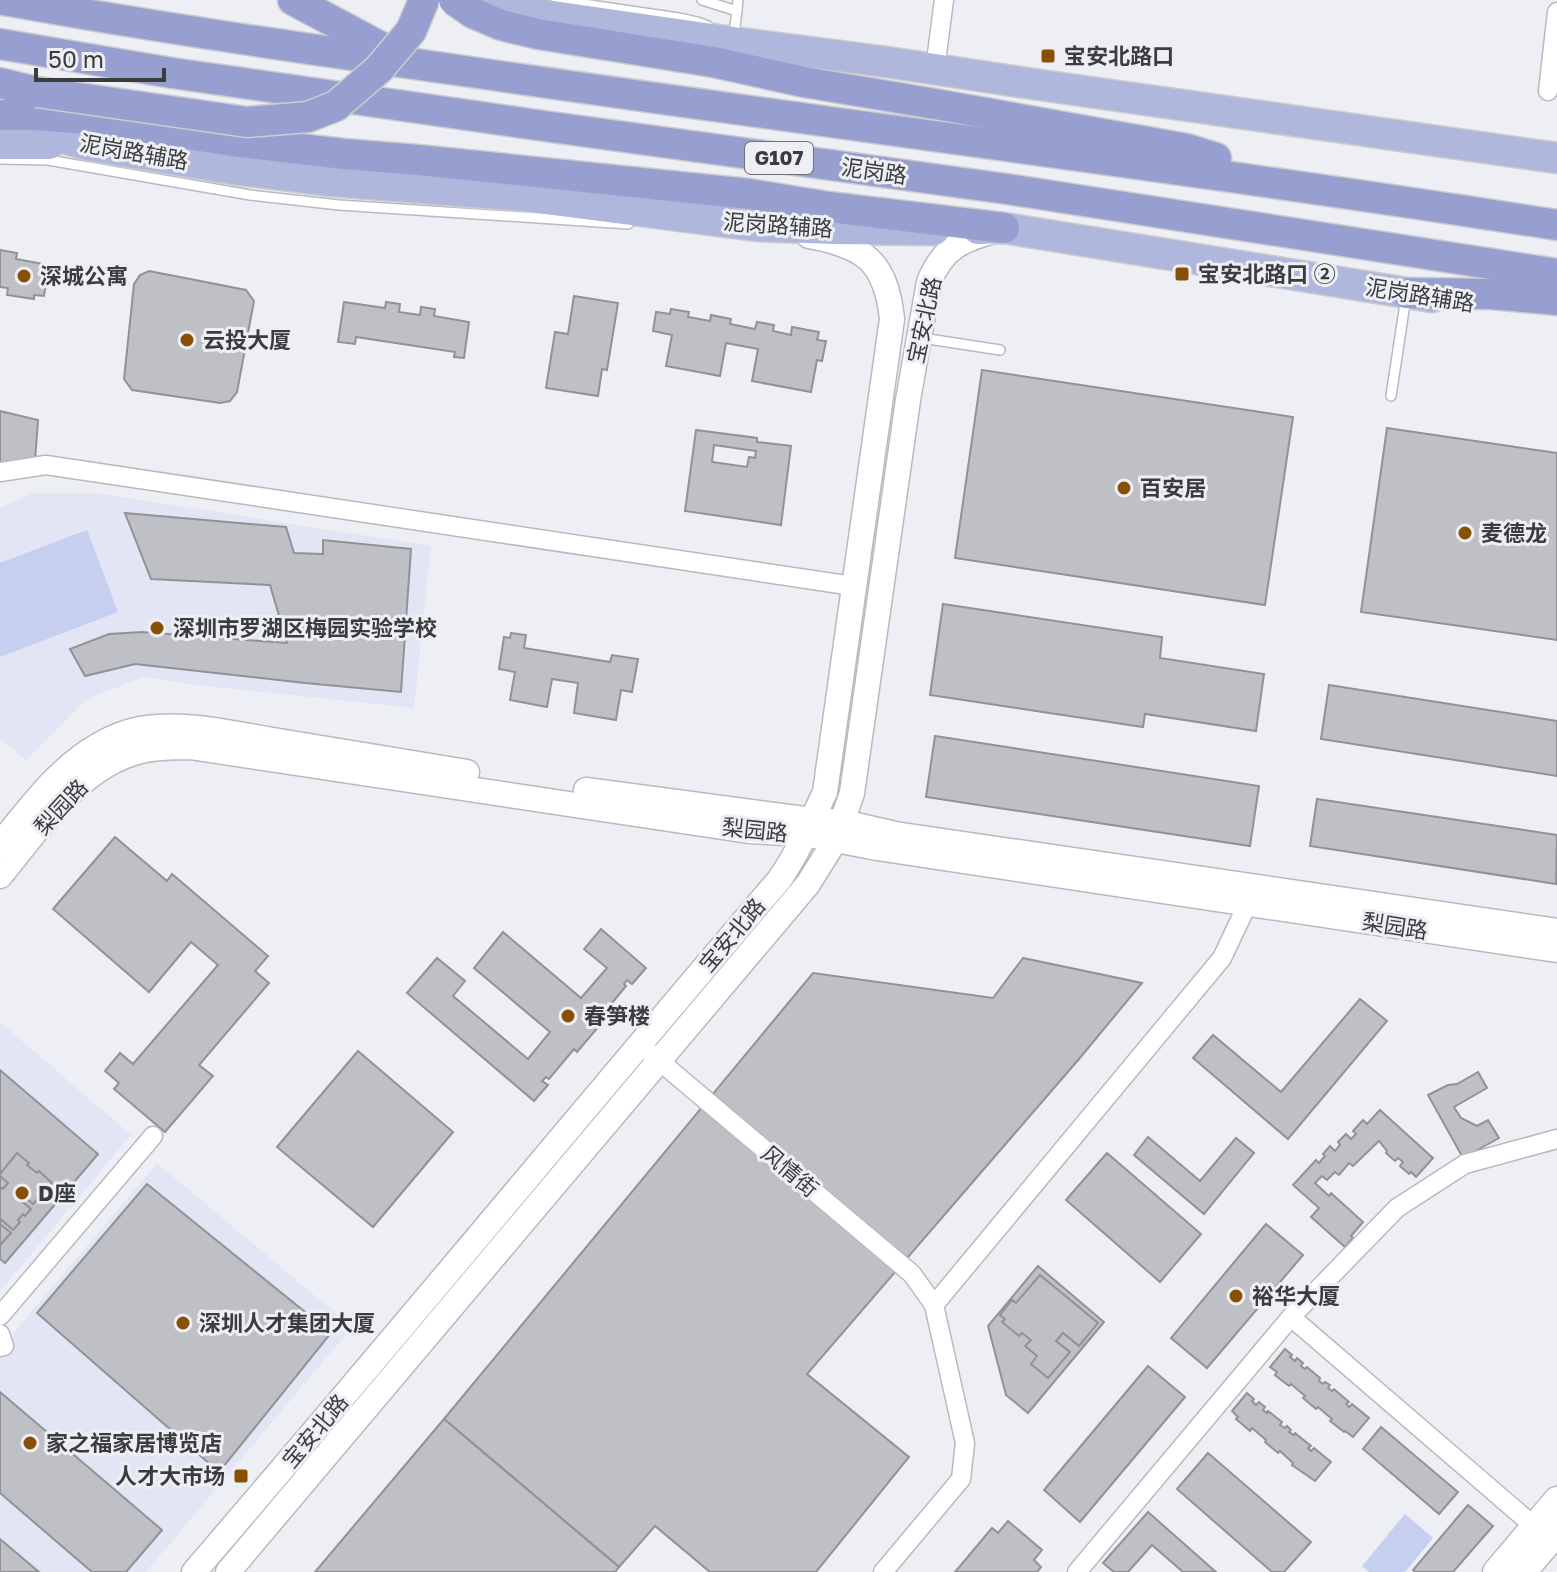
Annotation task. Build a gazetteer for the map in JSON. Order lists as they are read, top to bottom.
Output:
{
  "streets": {
    "highway": ["G107", "泥岗路"],
    "main road": ["泥岗路辅路"],
    "street": ["宝安北路", "梨园路", "风情街"]
  },
  "crossings": [
    ["泥岗路辅路", "宝安北路"],
    ["宝安北路", "梨园路"],
    ["宝安北路", "风情街"]
  ],
  "places": {
    "transit": ["宝安北路口", "宝安北路口 ②", "人才大市场"],
    "other": [
      "深城公寓",
      "云投大厦",
      "百安居",
      "麦德龙",
      "深圳市罗湖区梅园实验学校",
      "春笋楼",
      "D座",
      "裕华大厦",
      "深圳人才集团大厦",
      "家之福家居博览店"
    ]
  },
  "scale_bar": "50 m"
}
